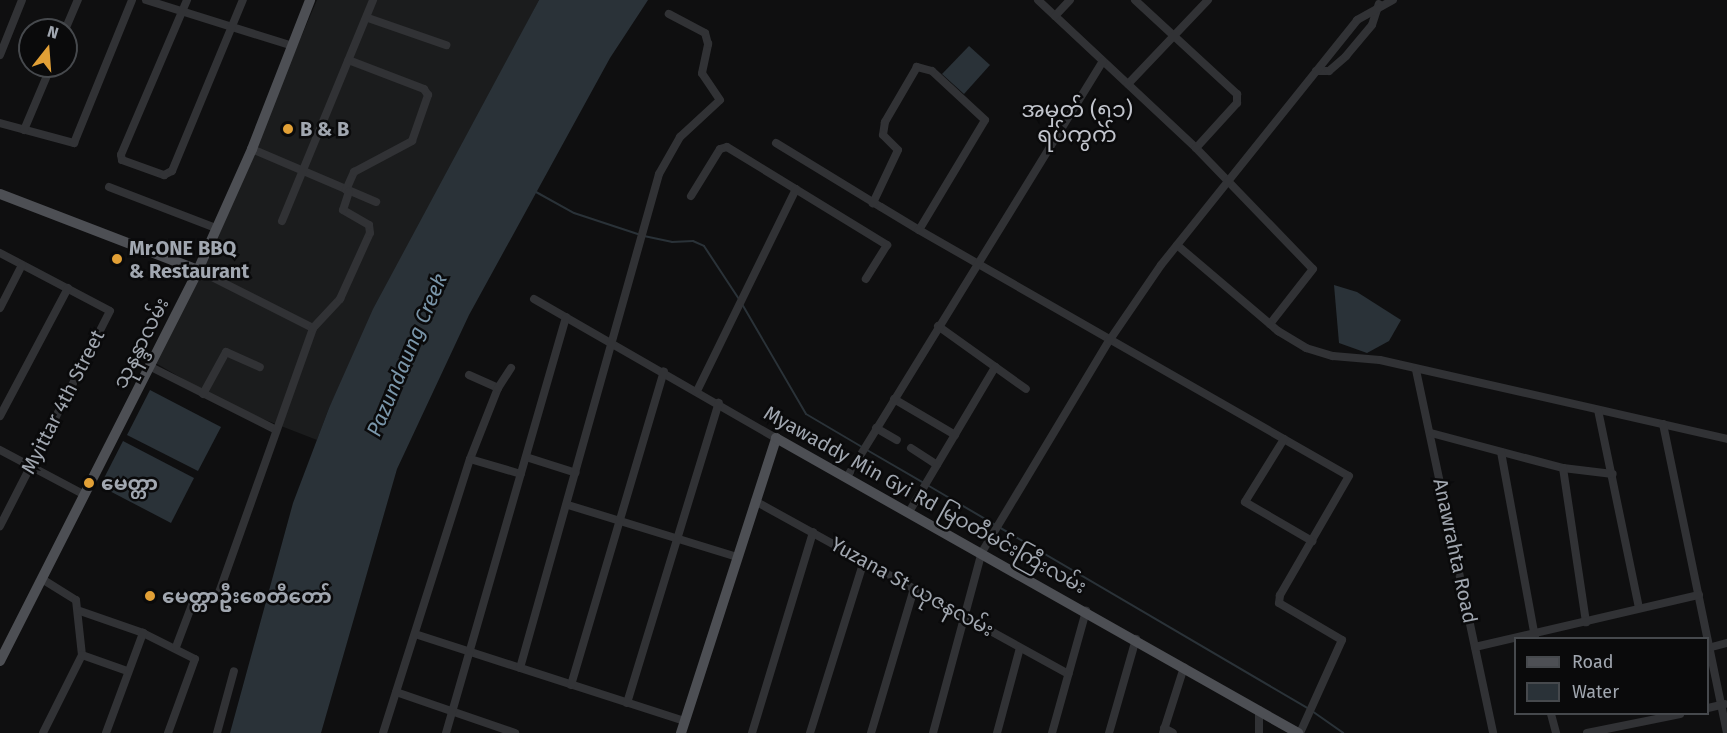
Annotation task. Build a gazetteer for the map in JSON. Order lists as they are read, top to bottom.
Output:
{
  "streets": {
    "main road": ["သုနန္ဒာလမ်း", "Myawaddy Min Gyi Rd မြဝတီမင်းကြီးလမ်း"],
    "street": ["Myittar 4th Street", "Anawrahta Road", "Yuzana St ယုဇနလမ်း"]
  },
  "districts": ["အမှတ် (၅၁) ရပ်ကွက်"],
  "water": ["Pazundaung Creek"],
  "places": [
    "B & B",
    "Mr.ONE BBQ & Restaurant",
    "မေတ္တာ",
    "မေတ္တာဦးစေတီတော်"
  ],
  "legend": ["Road", "Water"],
  "north": "top"
}
